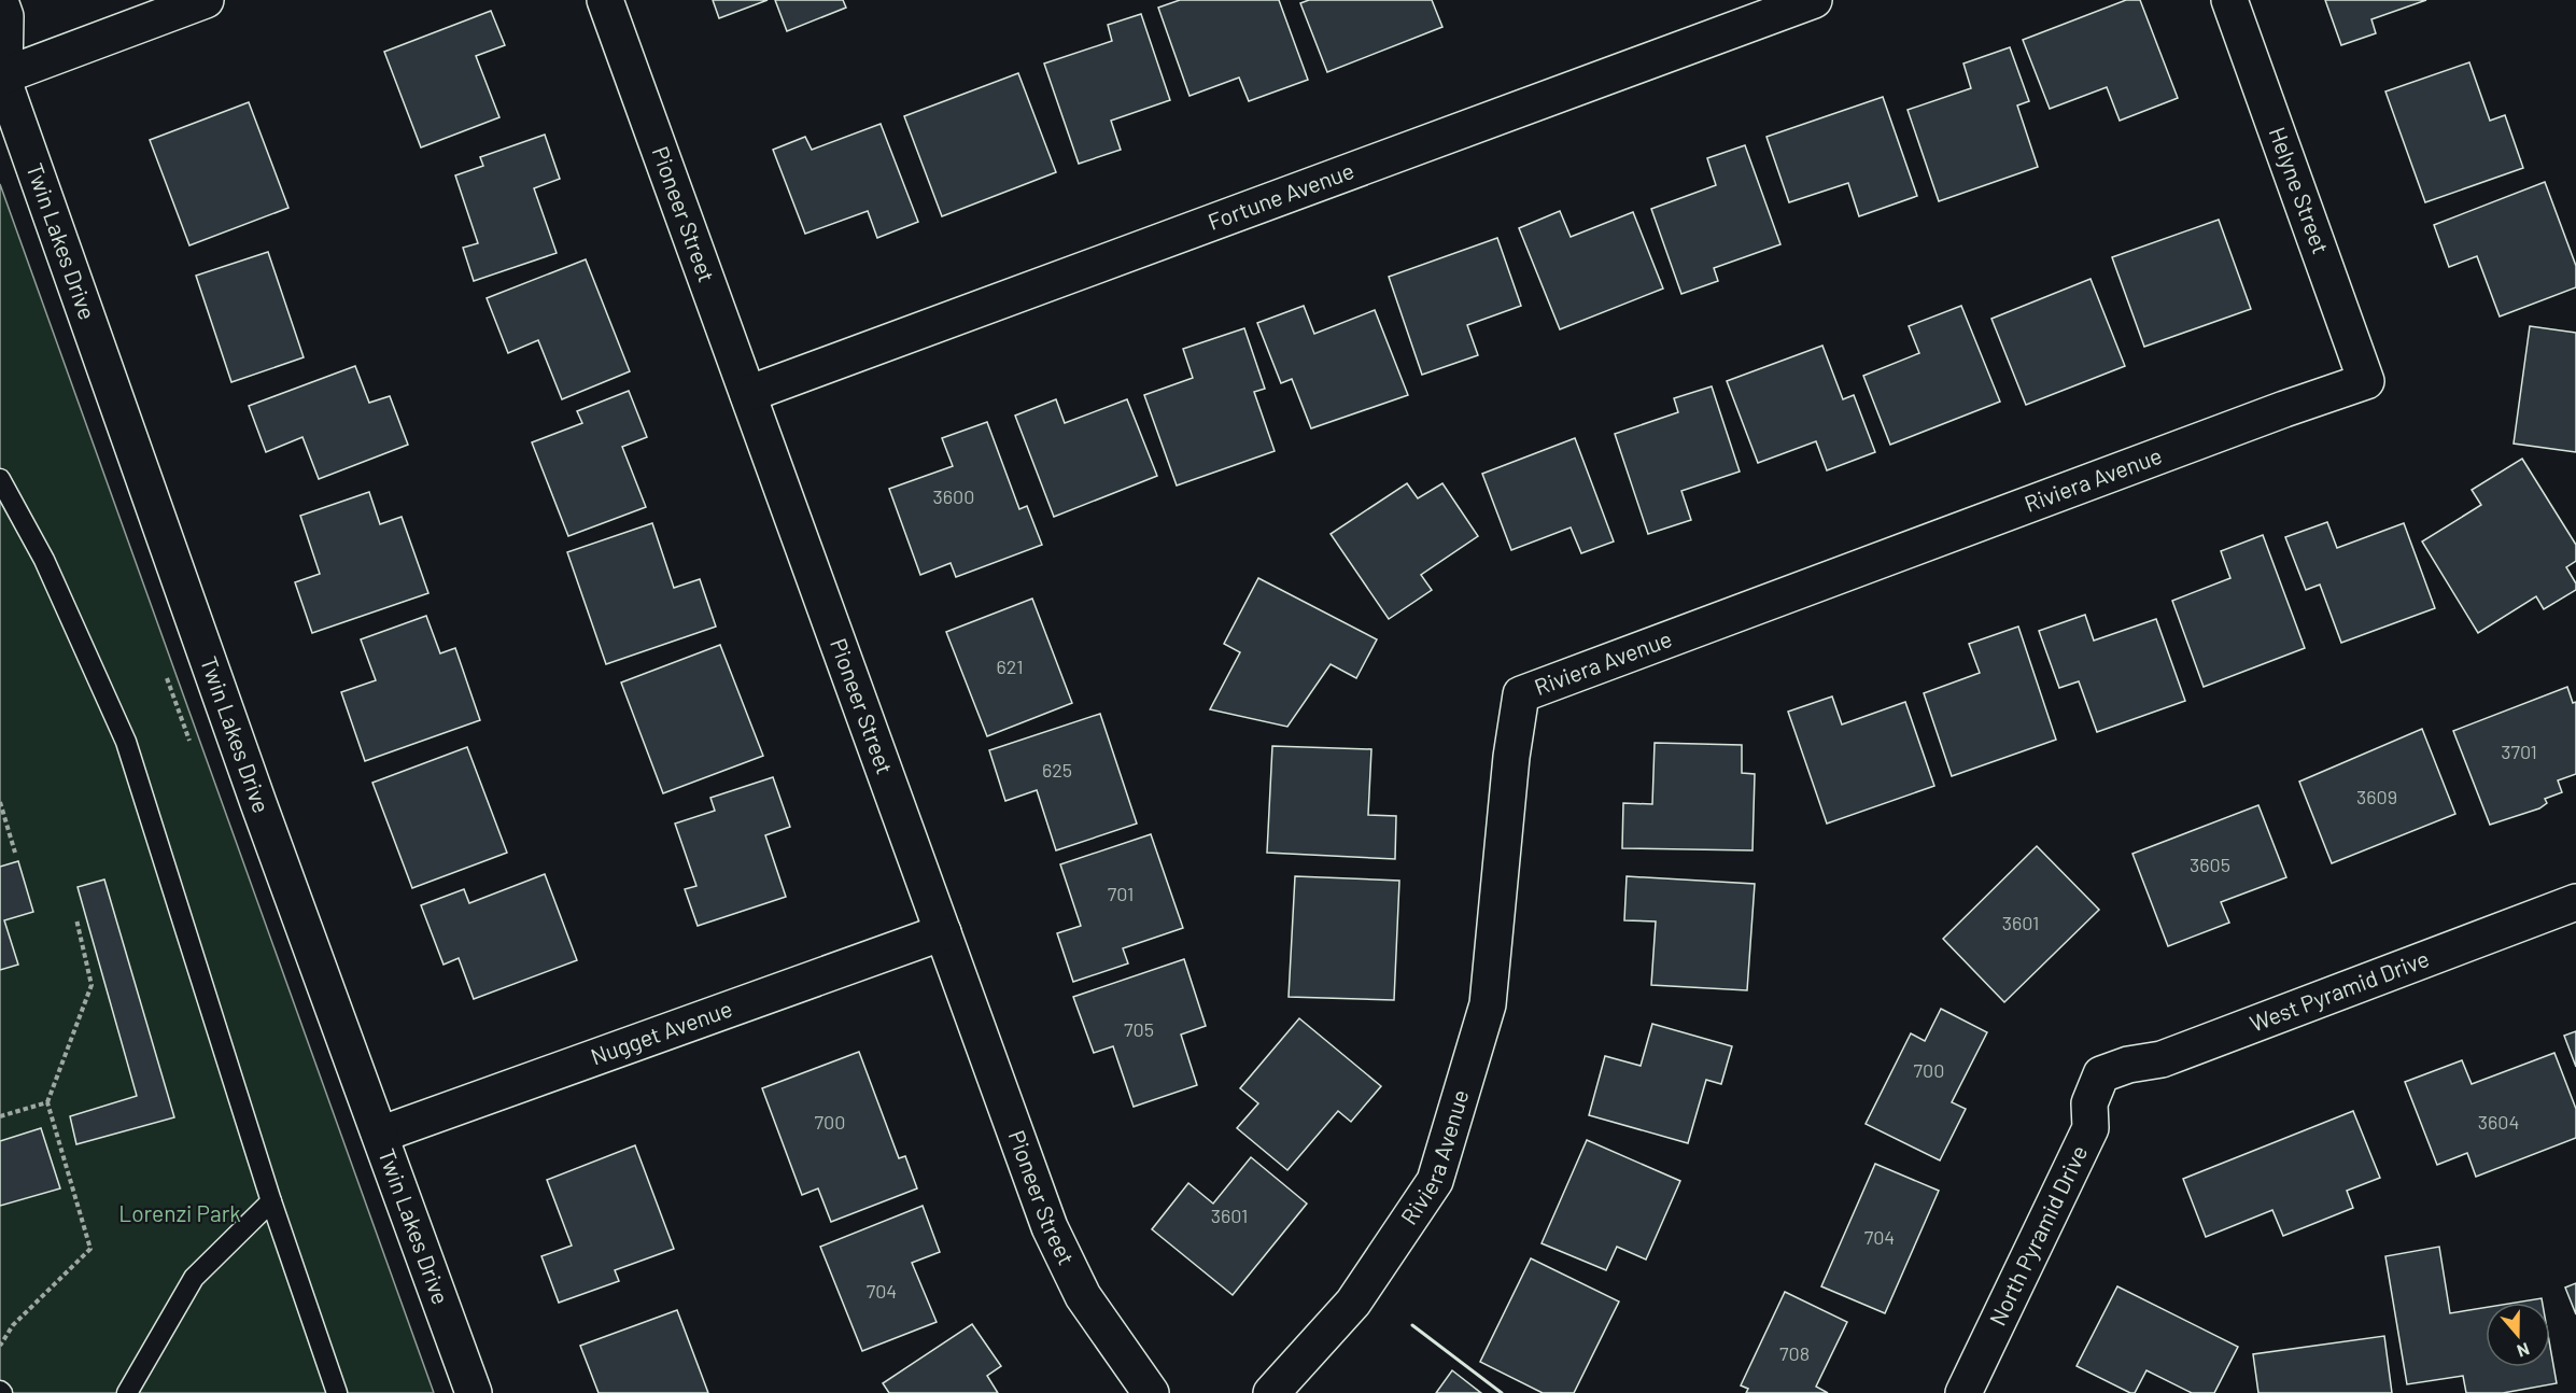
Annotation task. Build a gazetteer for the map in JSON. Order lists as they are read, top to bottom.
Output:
{
  "streets": {
    "street": [
      "Helyne Street",
      "Fortune Avenue",
      "Pioneer Street",
      "Twin Lakes Drive",
      "Riviera Avenue",
      "West Pyramid Drive",
      "Nugget Avenue",
      "North Pyramid Drive"
    ]
  },
  "crossings": [
    ["Helyne Street", "Riviera Avenue"],
    ["Fortune Avenue", "Pioneer Street"],
    ["Pioneer Street", "Nugget Avenue"],
    ["Twin Lakes Drive", "Nugget Avenue"],
    ["West Pyramid Drive", "North Pyramid Drive"]
  ],
  "parks": ["Lorenzi Park"],
  "house_numbers": [
    "3600",
    "621",
    "3701",
    "625",
    "3609",
    "3605",
    "701",
    "3601",
    "705",
    "700",
    "700",
    "3604",
    "3601",
    "704",
    "704",
    "708"
  ],
  "north": "bottom"
}
